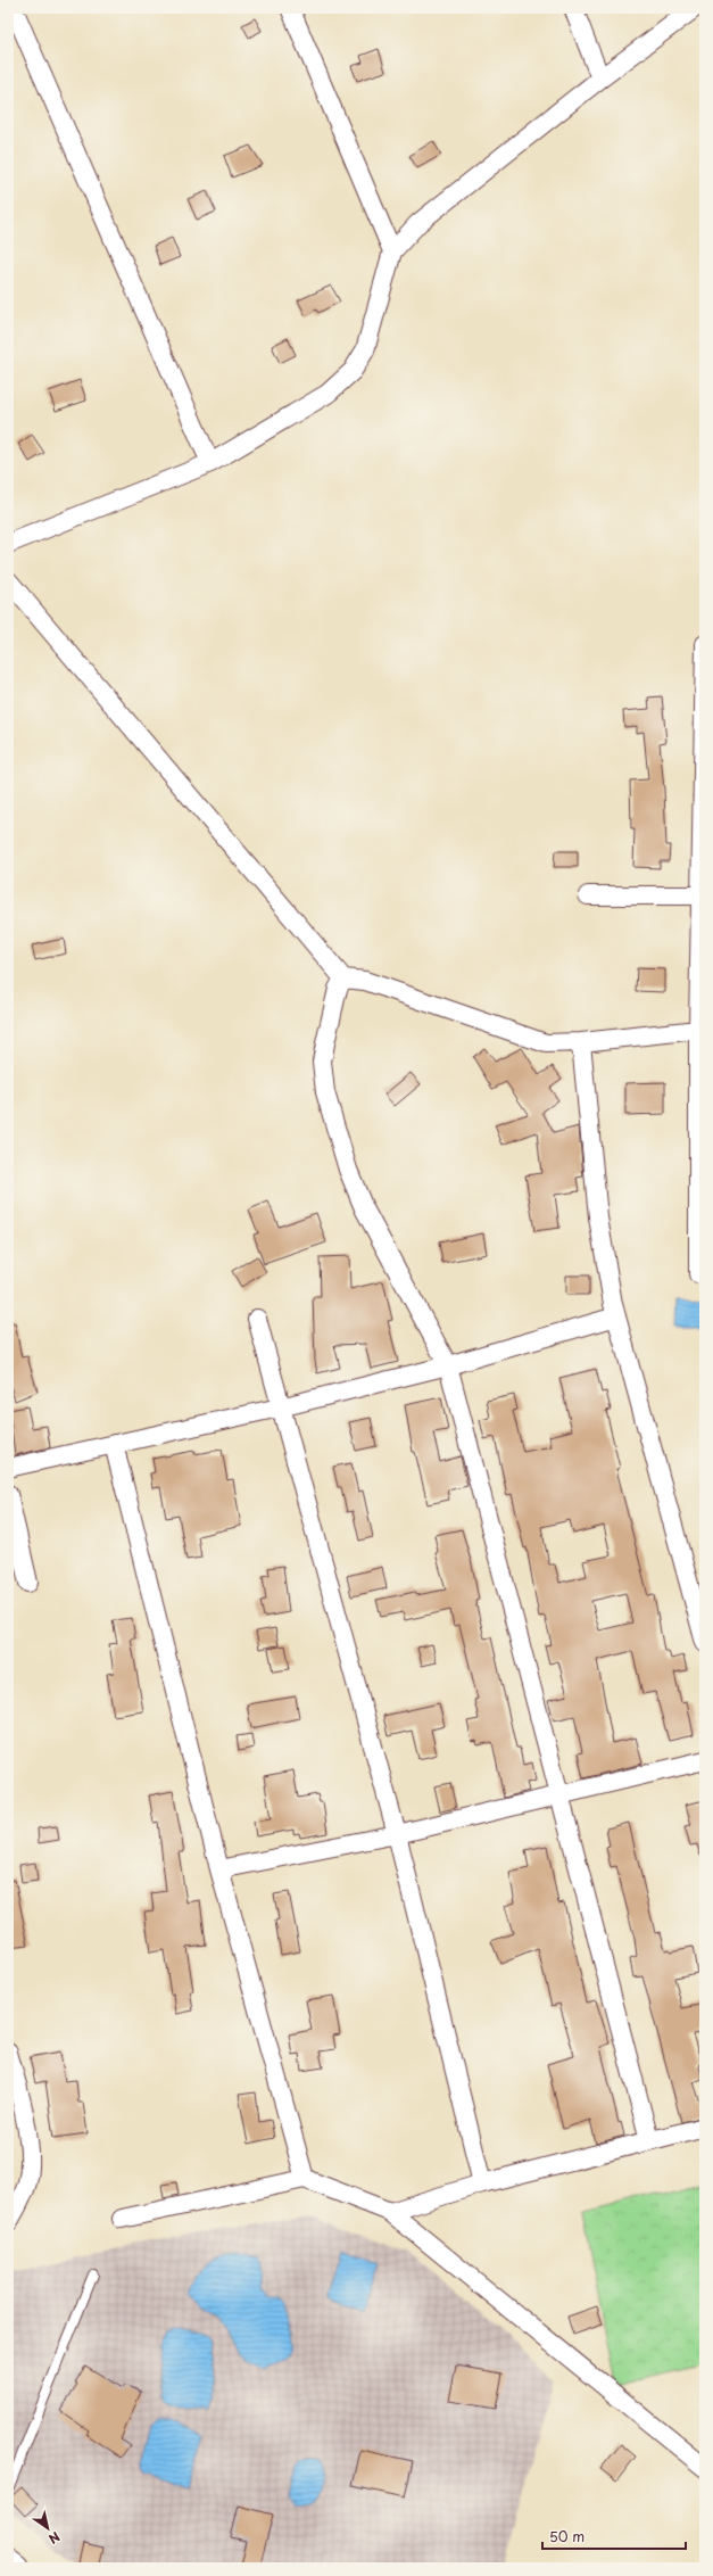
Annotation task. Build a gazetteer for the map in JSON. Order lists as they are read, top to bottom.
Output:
{
  "scale_bar": "50 m",
  "north": "bottom right"
}
